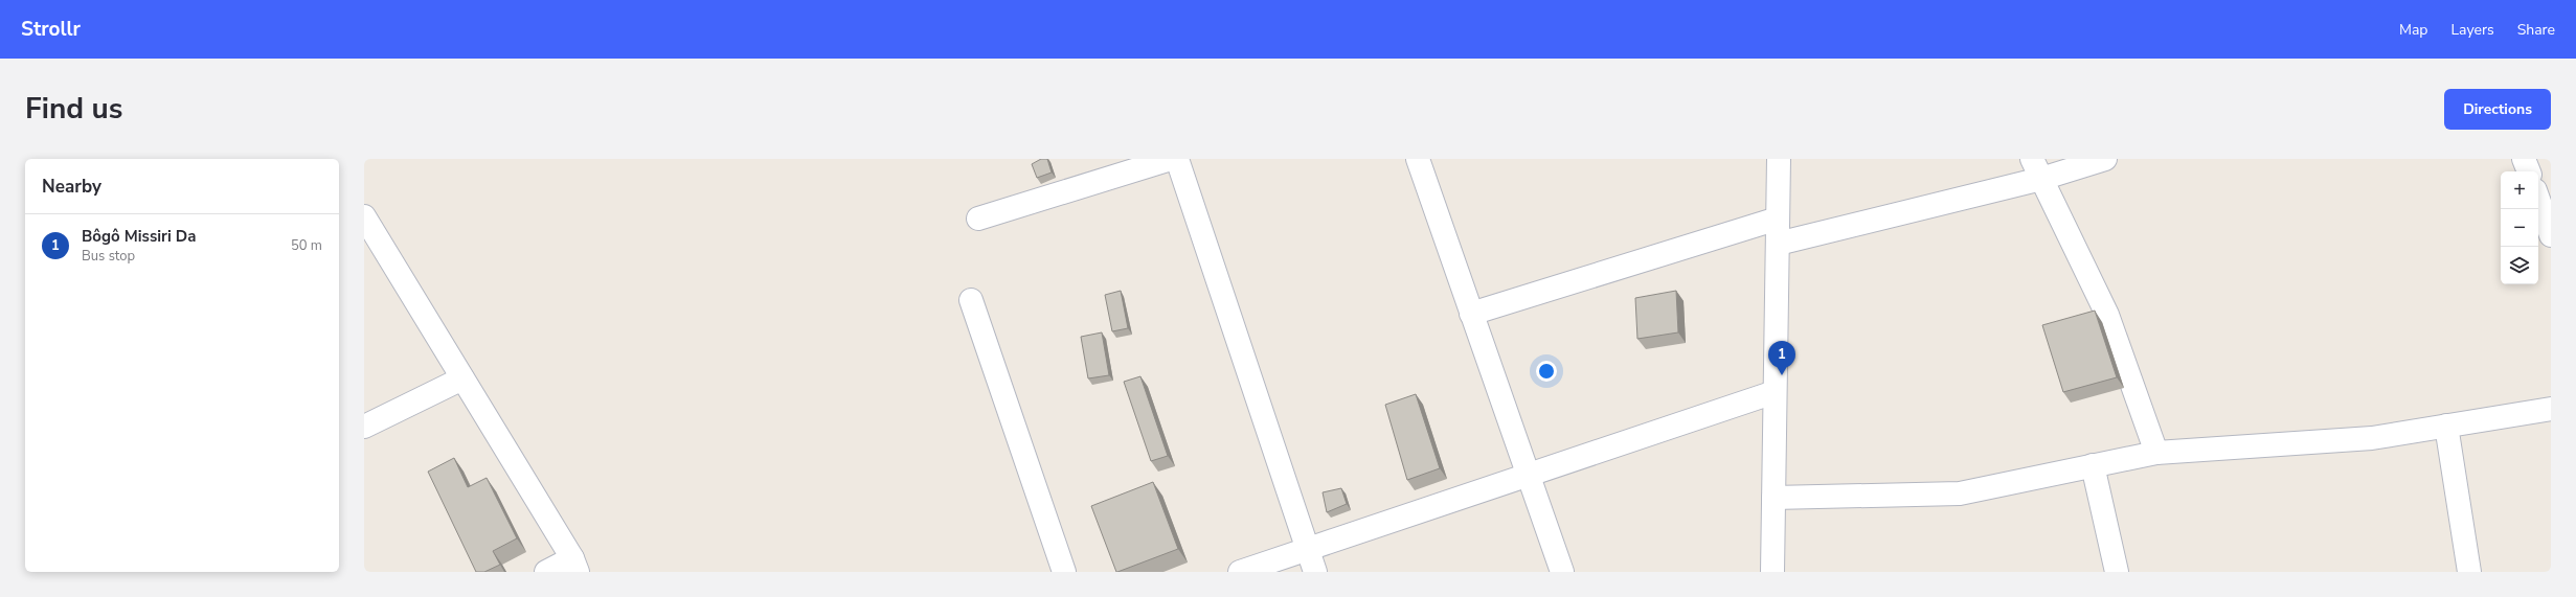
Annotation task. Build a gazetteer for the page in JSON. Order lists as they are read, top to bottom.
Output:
{
  "page": {
    "header": "Strollr",
    "nav": ["Map", "Layers", "Share"],
    "title": "Find us",
    "buttons": "Directions",
    "heading": "Nearby",
    "map_buttons": ["+", "−"],
    "list": [
      {
        "mark": "1",
        "name": "Bôgô Missiri Da",
        "note": "Bus stop",
        "value": "50 m"
      }
    ],
    "pins": "1"
  }
}
